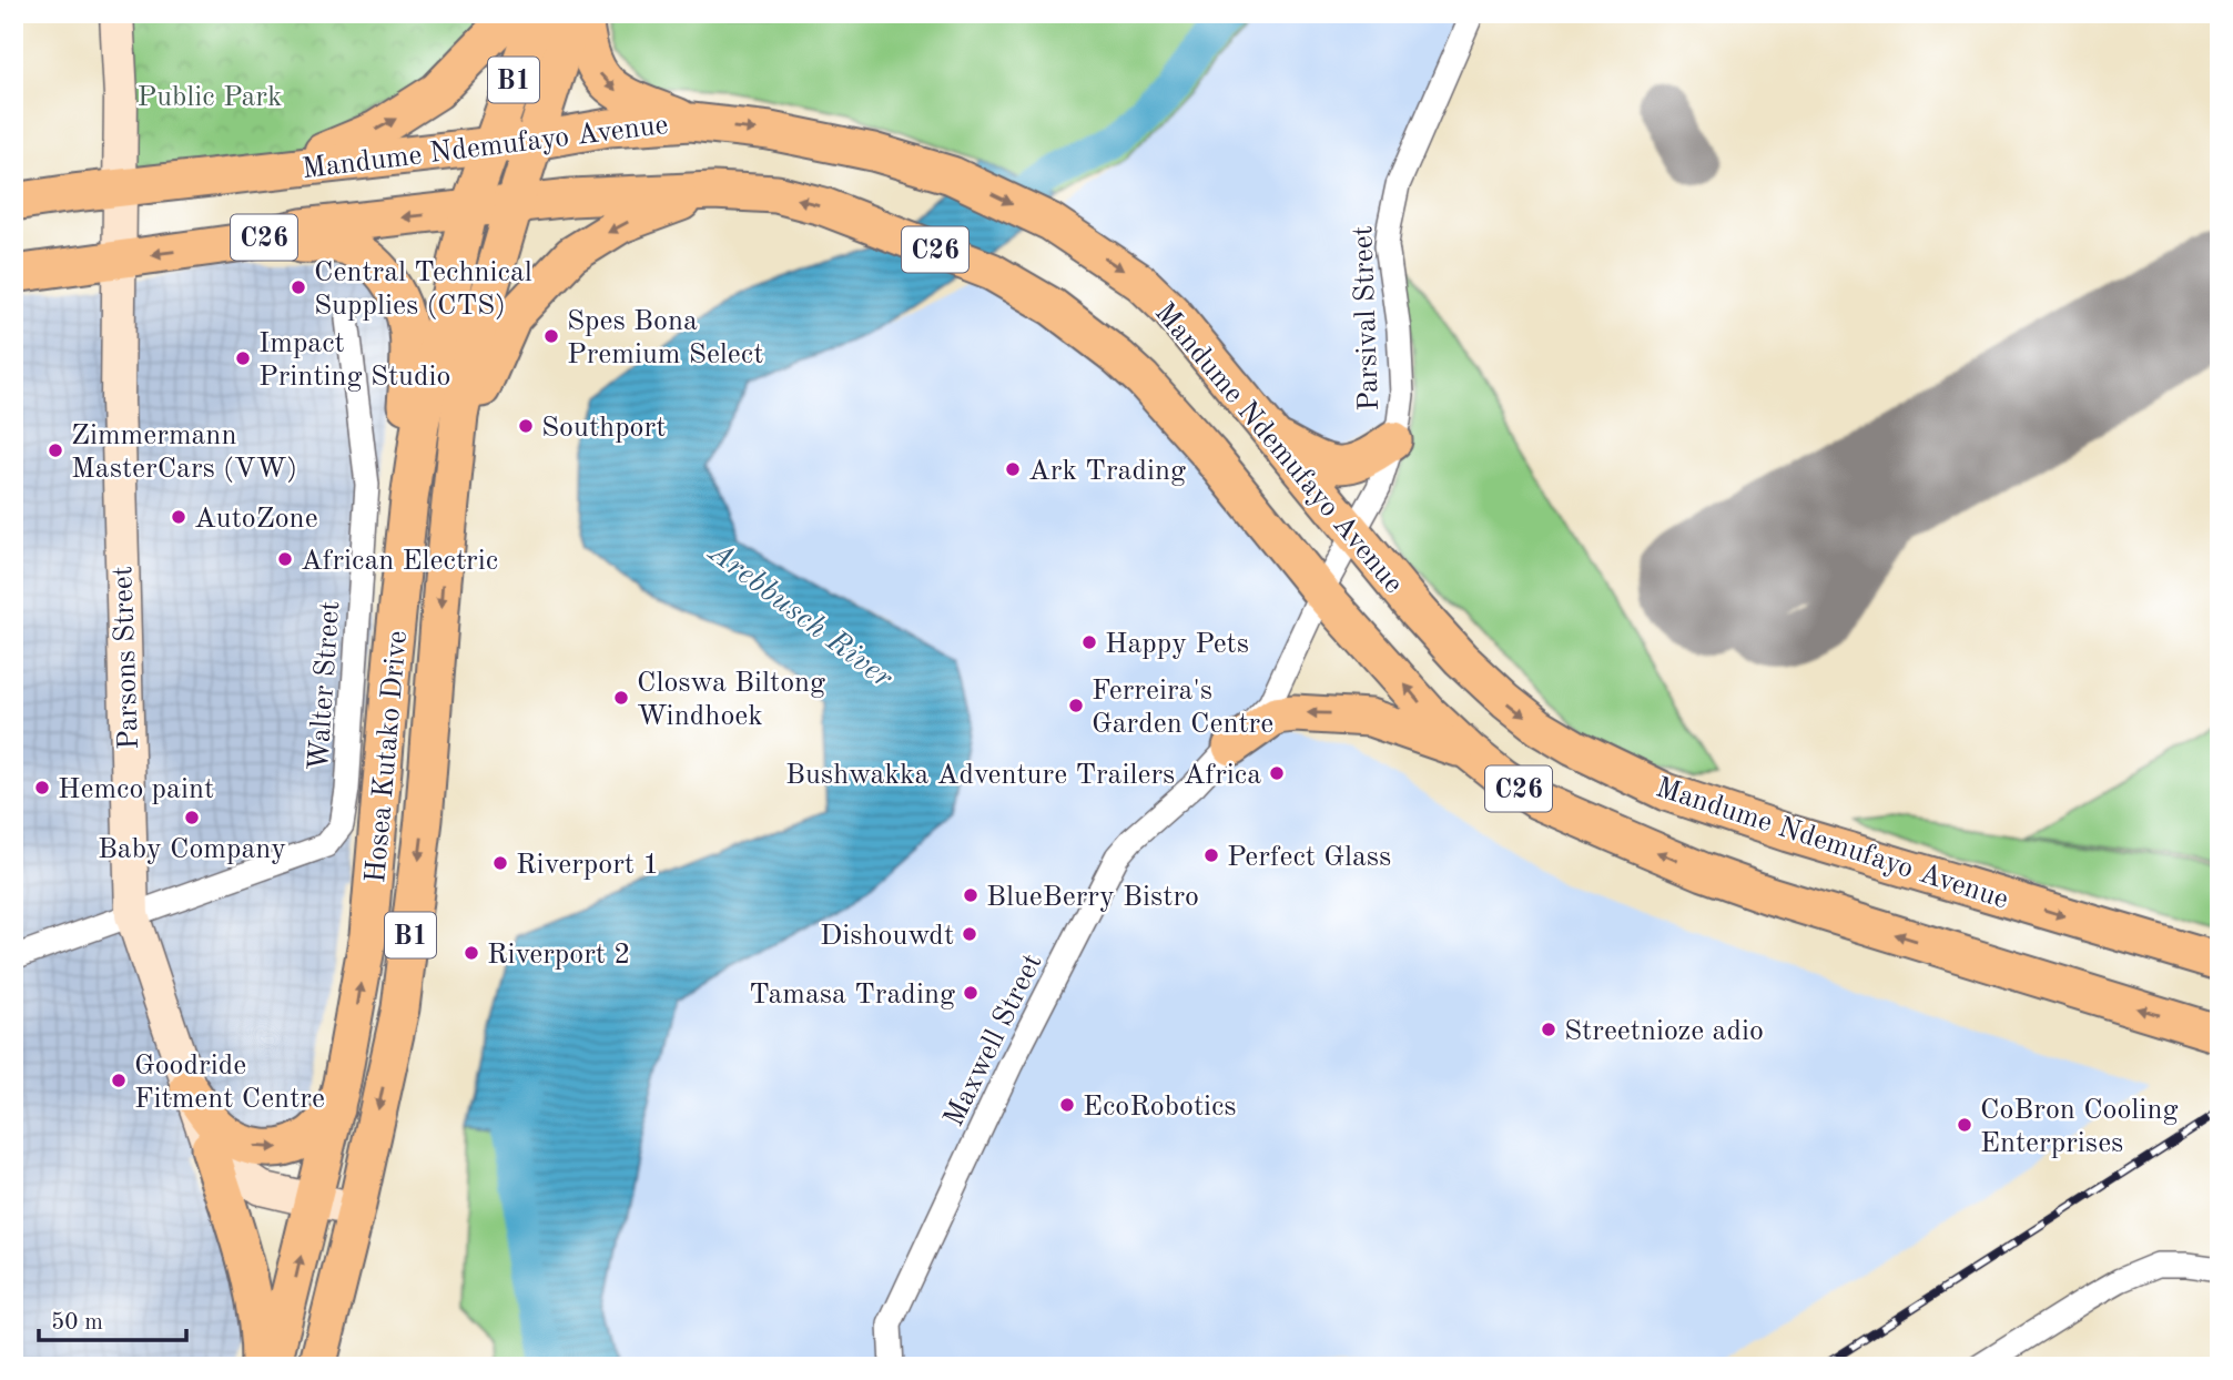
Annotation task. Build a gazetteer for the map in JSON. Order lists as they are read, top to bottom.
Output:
{
  "streets": {
    "main road": [
      "B1",
      "Mandume Ndemufayo Avenue",
      "C26",
      "Hosea Kutako Drive"
    ],
    "street": [
      "Parsival Street",
      "Parsons Street",
      "Walter Street",
      "Maxwell Street"
    ]
  },
  "crossings": [
    ["B1", "Mandume Ndemufayo Avenue"],
    ["B1", "Hosea Kutako Drive"],
    ["Mandume Ndemufayo Avenue", "Parsival Street"],
    ["Mandume Ndemufayo Avenue", "Parsons Street"],
    ["Mandume Ndemufayo Avenue", "Hosea Kutako Drive"],
    ["Mandume Ndemufayo Avenue", "Maxwell Street"],
    ["Parsival Street", "Maxwell Street"],
    ["Parsons Street", "Walter Street"],
    ["Parsons Street", "Hosea Kutako Drive"]
  ],
  "water": ["Arebbusch River"],
  "parks": ["Public Park"],
  "places": [
    "Central Technical Supplies (CTS)",
    "Spes Bona Premium Select",
    "Impact Printing Studio",
    "Southport",
    "Zimmermann MasterCars (VW)",
    "Ark Trading",
    "AutoZone",
    "African Electric",
    "Happy Pets",
    "Closwa Biltong Windhoek",
    "Ferreira's Garden Centre",
    "Bushwakka Adventure Trailers Africa",
    "Hemco paint",
    "Baby Company",
    "Perfect Glass",
    "Riverport 1",
    "BlueBerry Bistro",
    "Dishouwdt",
    "Riverport 2",
    "Tamasa Trading",
    "Streetnioze adio",
    "Goodride Fitment Centre",
    "EcoRobotics",
    "CoBron Cooling Enterprises"
  ],
  "scale_bar": "50 m"
}
